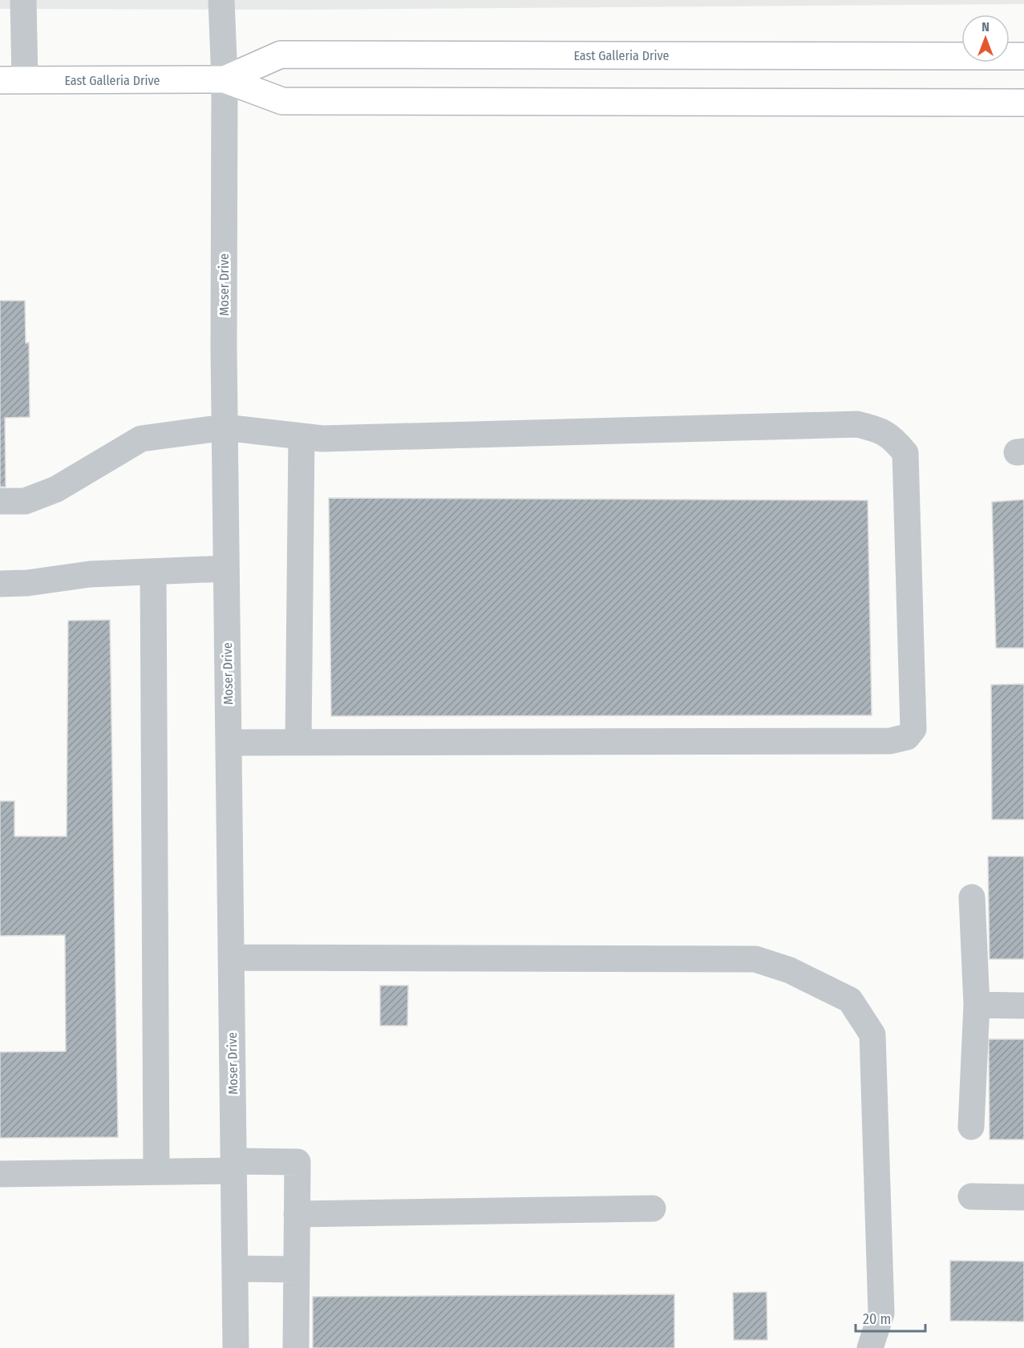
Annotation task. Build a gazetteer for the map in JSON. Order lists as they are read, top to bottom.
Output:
{
  "streets": {
    "main road": ["East Galleria Drive"],
    "street": ["Moser Drive"]
  },
  "crossings": [
    ["East Galleria Drive", "Moser Drive"]
  ],
  "scale_bar": "20 m",
  "north": "top"
}
